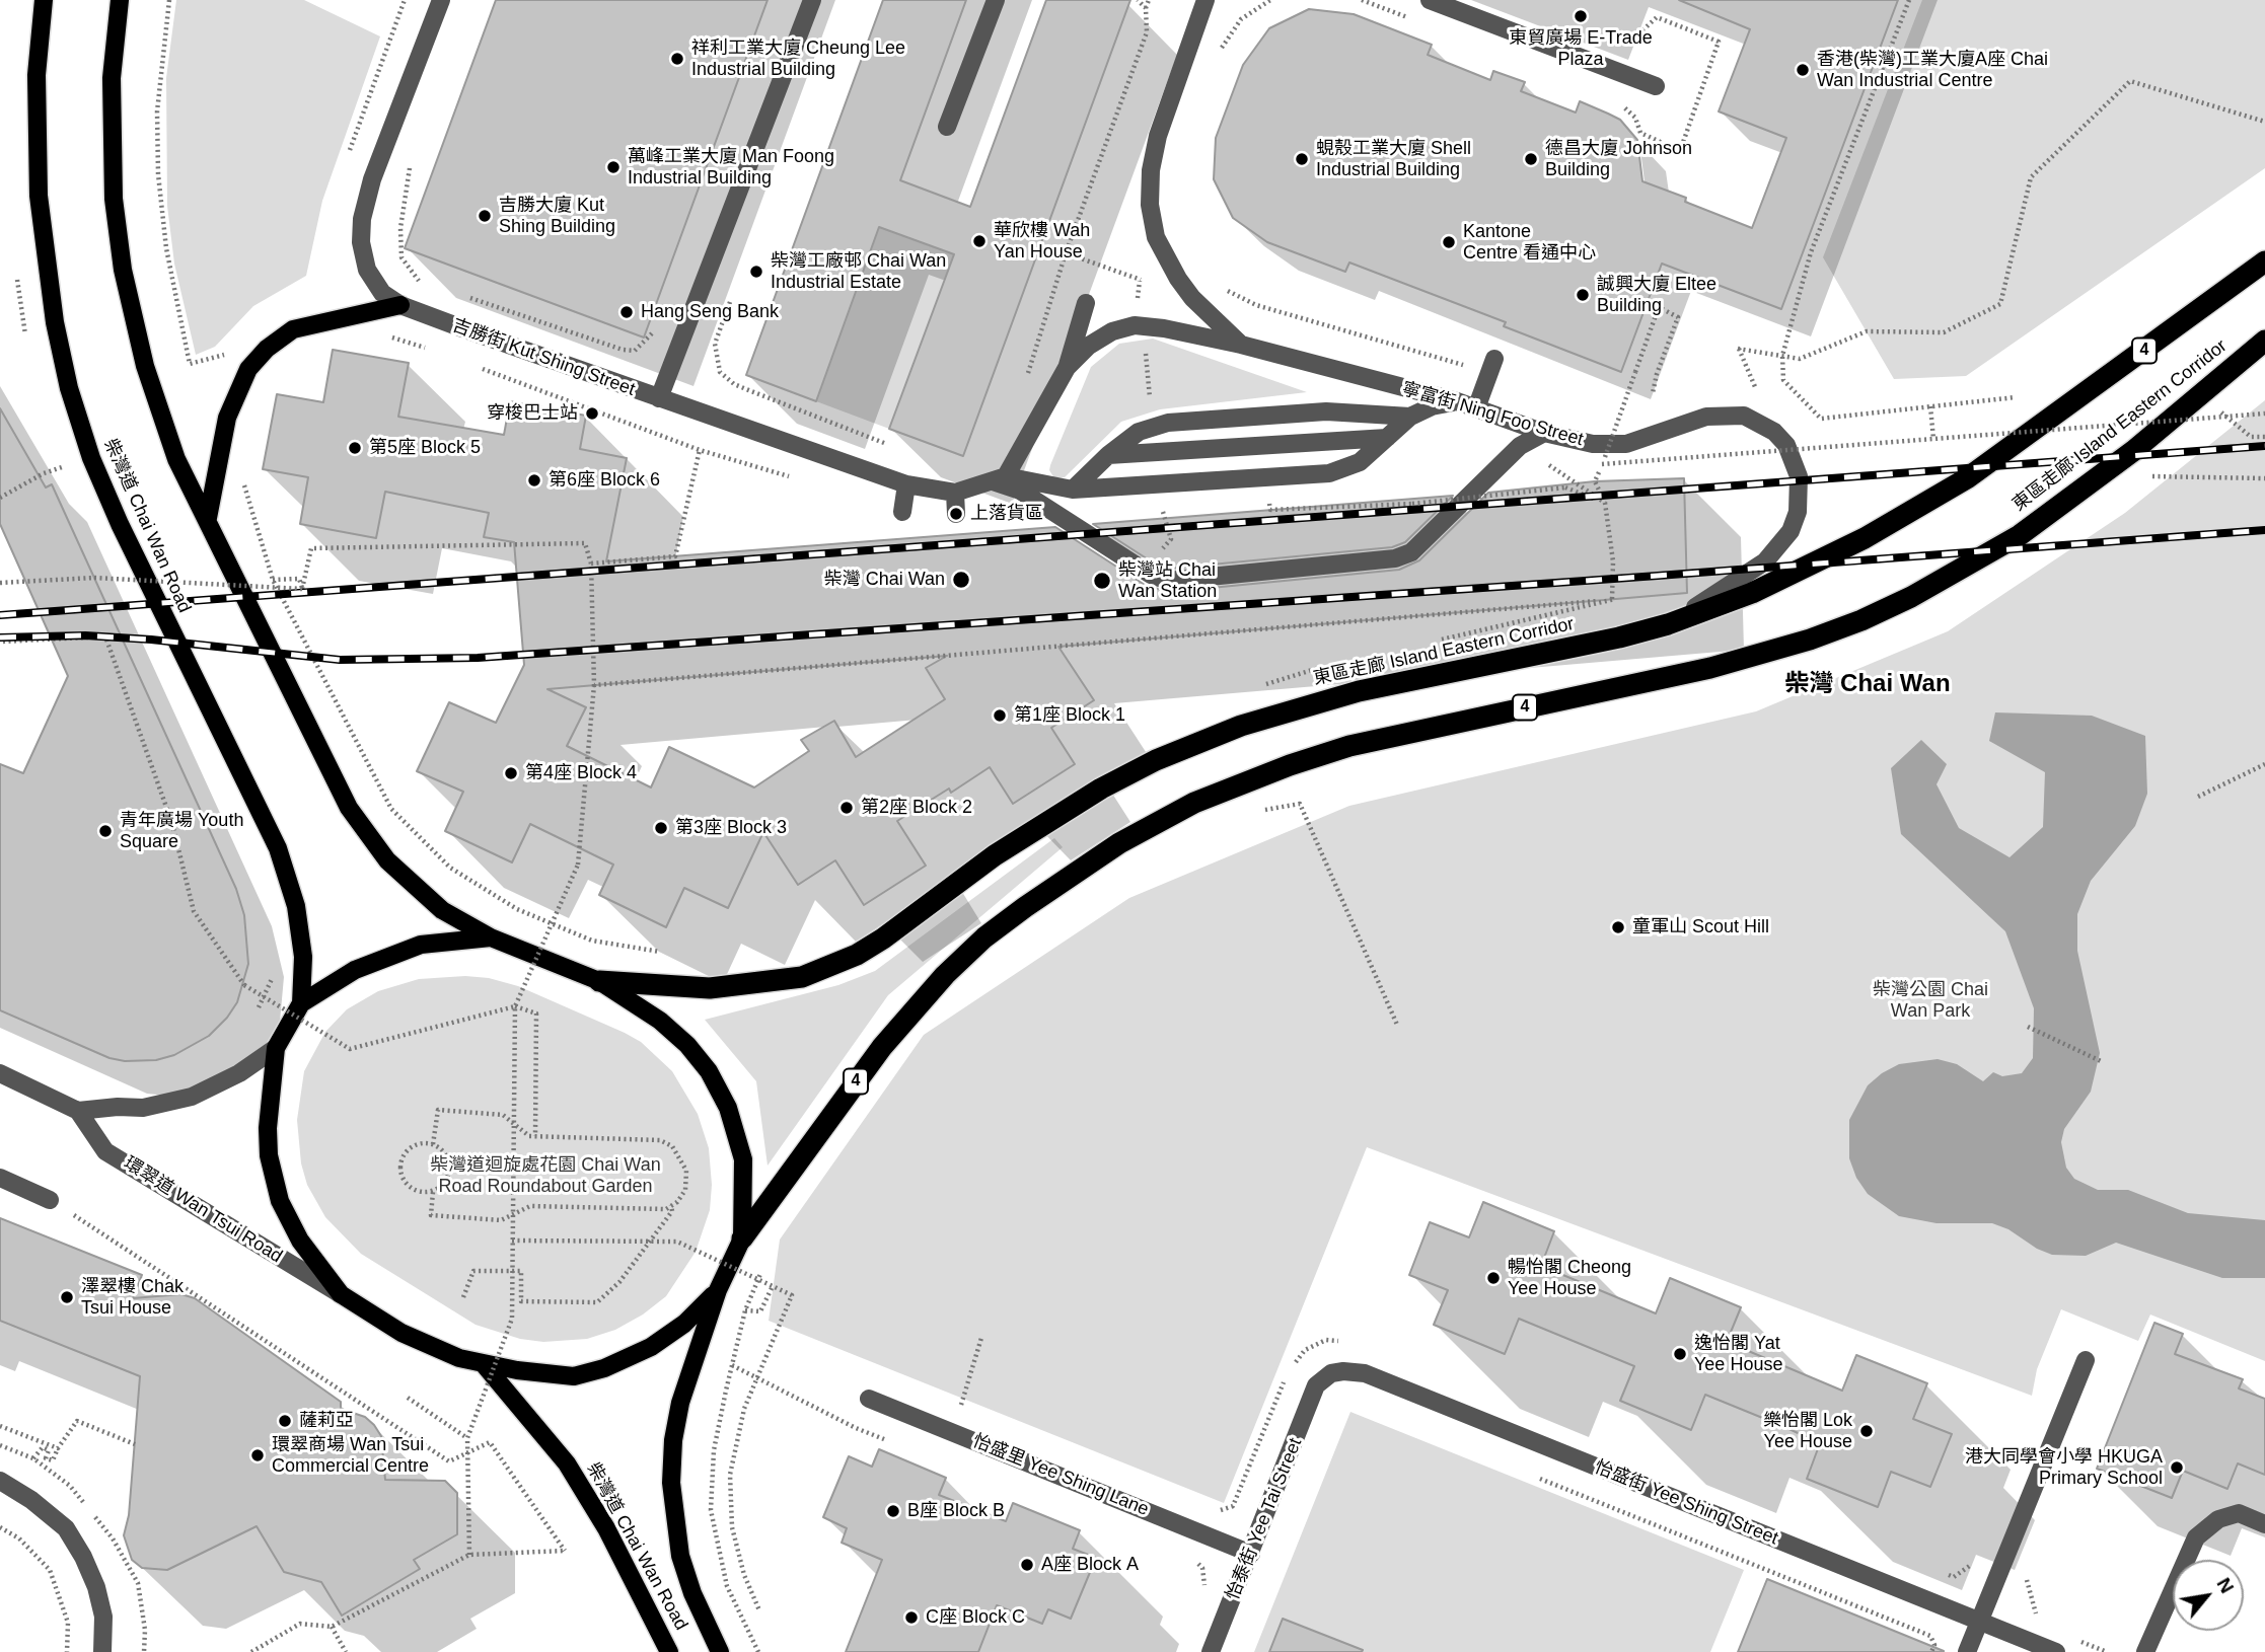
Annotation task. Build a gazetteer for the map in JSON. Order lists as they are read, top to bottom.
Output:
{
  "streets": {
    "highway": ["4", "東區走廊 Island Eastern Corridor"],
    "main road": ["柴灣道 Chai Wan Road"],
    "street": [
      "吉勝街 Kut Shing Street",
      "寧富街 Ning Foo Street",
      "環翠道 Wan Tsui Road",
      "怡盛里 Yee Shing Lane",
      "怡盛街 Yee Shing Street",
      "怡泰街 Yee Tai Street"
    ]
  },
  "crossings": [
    ["寧富街 Ning Foo Street", "東區走廊 Island Eastern Corridor"],
    ["東區走廊 Island Eastern Corridor", "柴灣道 Chai Wan Road"],
    ["柴灣道 Chai Wan Road", "環翠道 Wan Tsui Road"],
    ["怡盛里 Yee Shing Lane", "怡泰街 Yee Tai Street"],
    ["怡盛街 Yee Shing Street", "怡泰街 Yee Tai Street"]
  ],
  "districts": ["柴灣 Chai Wan"],
  "parks": ["柴灣公園 Chai Wan Park", "柴灣道迴旋處花園 Chai Wan Road Roundabout Garden"],
  "places": [
    "東貿廣場 E-Trade Plaza",
    "祥利工業大廈 Cheung Lee Industrial Building",
    "香港(柴灣)工業大廈A座 Chai Wan Industrial Centre",
    "蜆殼工業大廈 Shell Industrial Building",
    "德昌大廈 Johnson Building",
    "萬峰工業大廈 Man Foong Industrial Building",
    "吉勝大廈 Kut Shing Building",
    "華欣樓 Wah Yan House",
    "Kantone Centre 看通中心",
    "柴灣工廠邨 Chai Wan Industrial Estate",
    "誠興大廈 Eltee Building",
    "Hang Seng Bank",
    "穿梭巴士站",
    "第5座 Block 5",
    "第6座 Block 6",
    "上落貨區",
    "柴灣 Chai Wan",
    "柴灣站 Chai Wan Station",
    "第1座 Block 1",
    "第4座 Block 4",
    "第2座 Block 2",
    "第3座 Block 3",
    "青年廣場 Youth Square",
    "童軍山 Scout Hill",
    "暢怡閣 Cheong Yee House",
    "澤翠樓 Chak Tsui House",
    "逸怡閣 Yat Yee House",
    "薩莉亞",
    "樂怡閣 Lok Yee House",
    "環翠商場 Wan Tsui Commercial Centre",
    "港大同學會小學 HKUGA Primary School",
    "B座 Block B",
    "A座 Block A",
    "C座 Block C"
  ],
  "north": "top right"
}
